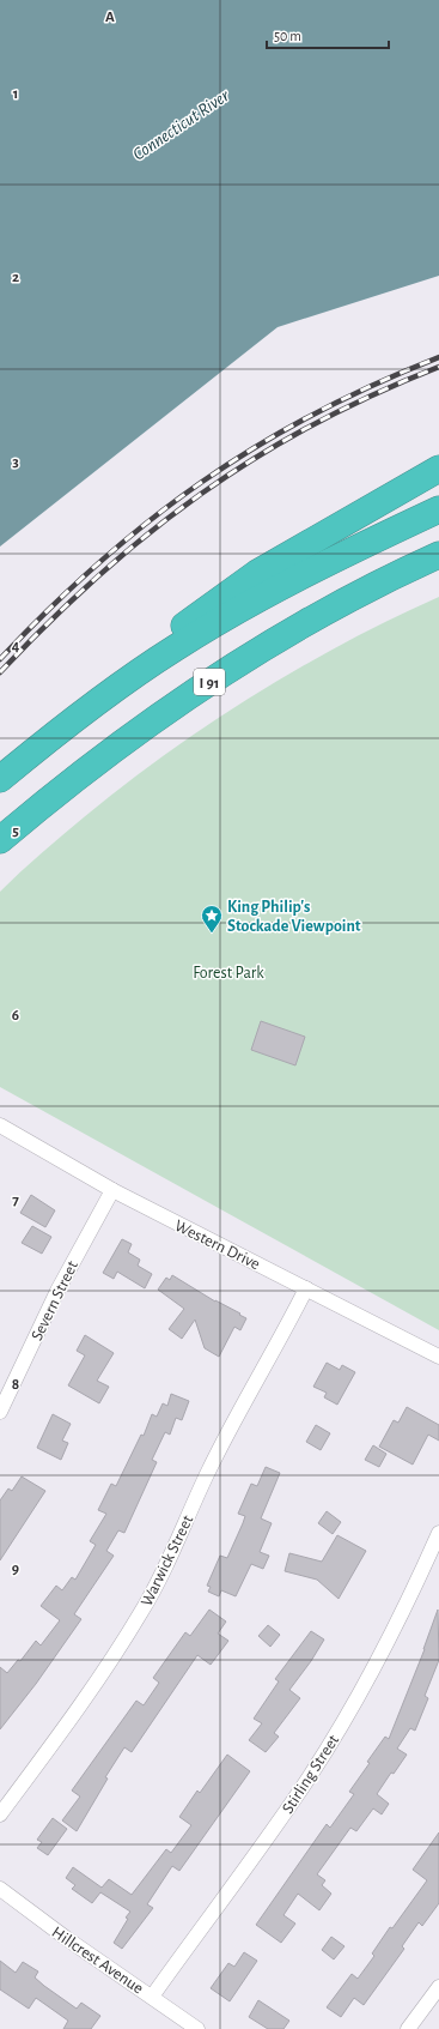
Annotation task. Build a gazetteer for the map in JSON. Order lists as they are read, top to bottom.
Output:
{
  "streets": {
    "highway": ["I 91"],
    "street": [
      "Western Drive",
      "Severn Street",
      "Warwick Street",
      "Stirling Street",
      "Hillcrest Avenue"
    ]
  },
  "crossings": [
    ["Western Drive", "Severn Street"],
    ["Western Drive", "Warwick Street"],
    ["Stirling Street", "Hillcrest Avenue"]
  ],
  "water": ["Connecticut River"],
  "parks": ["Forest Park"],
  "places": {
    "place": ["King Philip's Stockade Viewpoint"]
  },
  "scale_bar": "50 m",
  "grid": {
    "columns": ["A"],
    "rows": [
      "1",
      "2",
      "3",
      "4",
      "5",
      "6",
      "7",
      "8",
      "9"
    ]
  }
}
